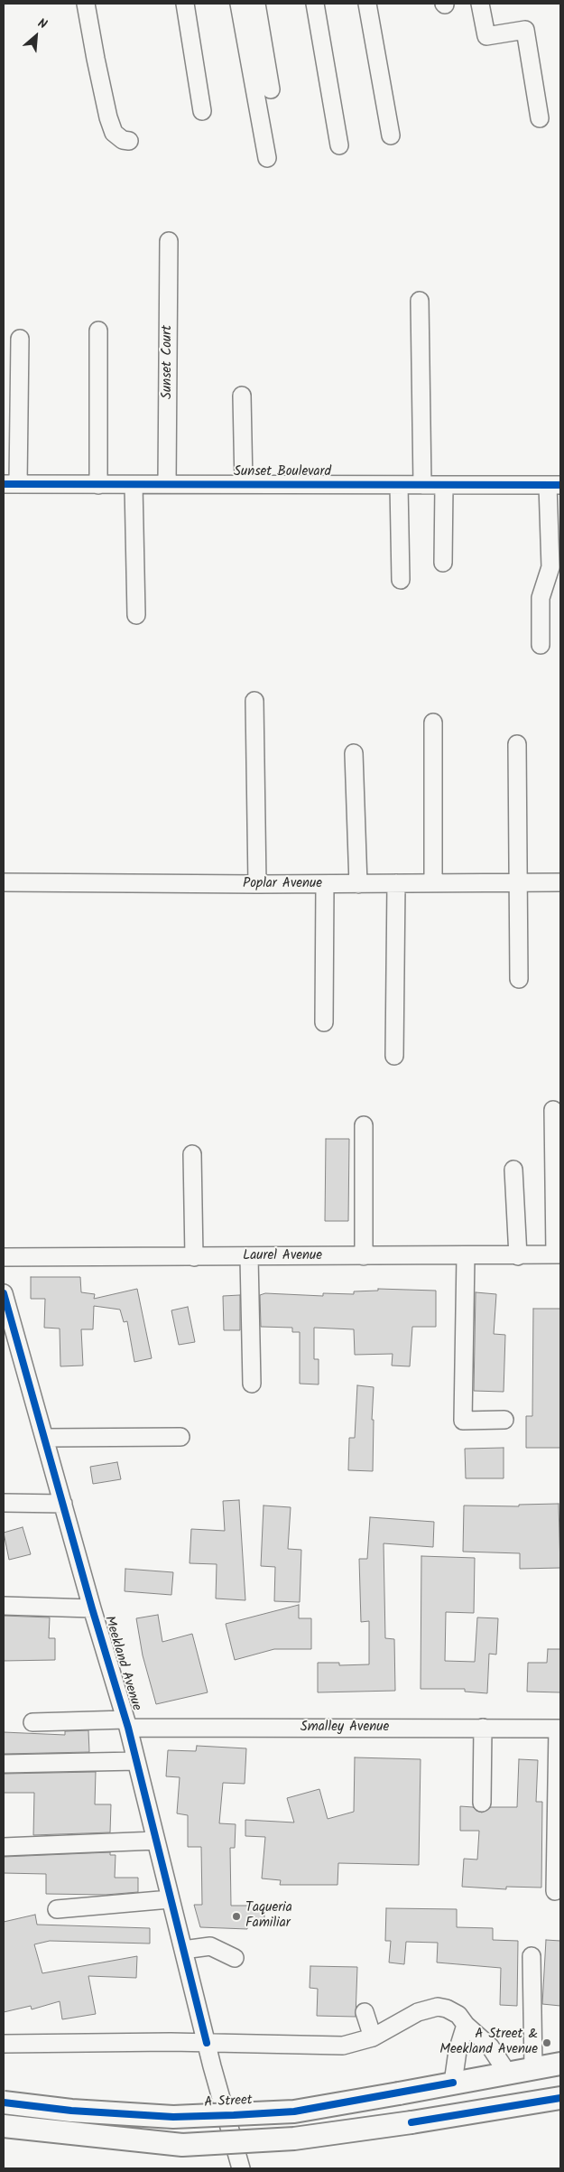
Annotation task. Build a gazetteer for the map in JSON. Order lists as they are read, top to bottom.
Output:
{
  "streets": {
    "main road": ["A Street"],
    "street": [
      "Sunset Court",
      "Sunset Boulevard",
      "Poplar Avenue",
      "Laurel Avenue",
      "Meekland Avenue",
      "Smalley Avenue"
    ]
  },
  "crossings": [
    ["Sunset Court", "Sunset Boulevard"],
    ["Meekland Avenue", "Smalley Avenue"]
  ],
  "places": ["Taqueria Familiar", "A Street & Meekland Avenue"],
  "north": "top right"
}
